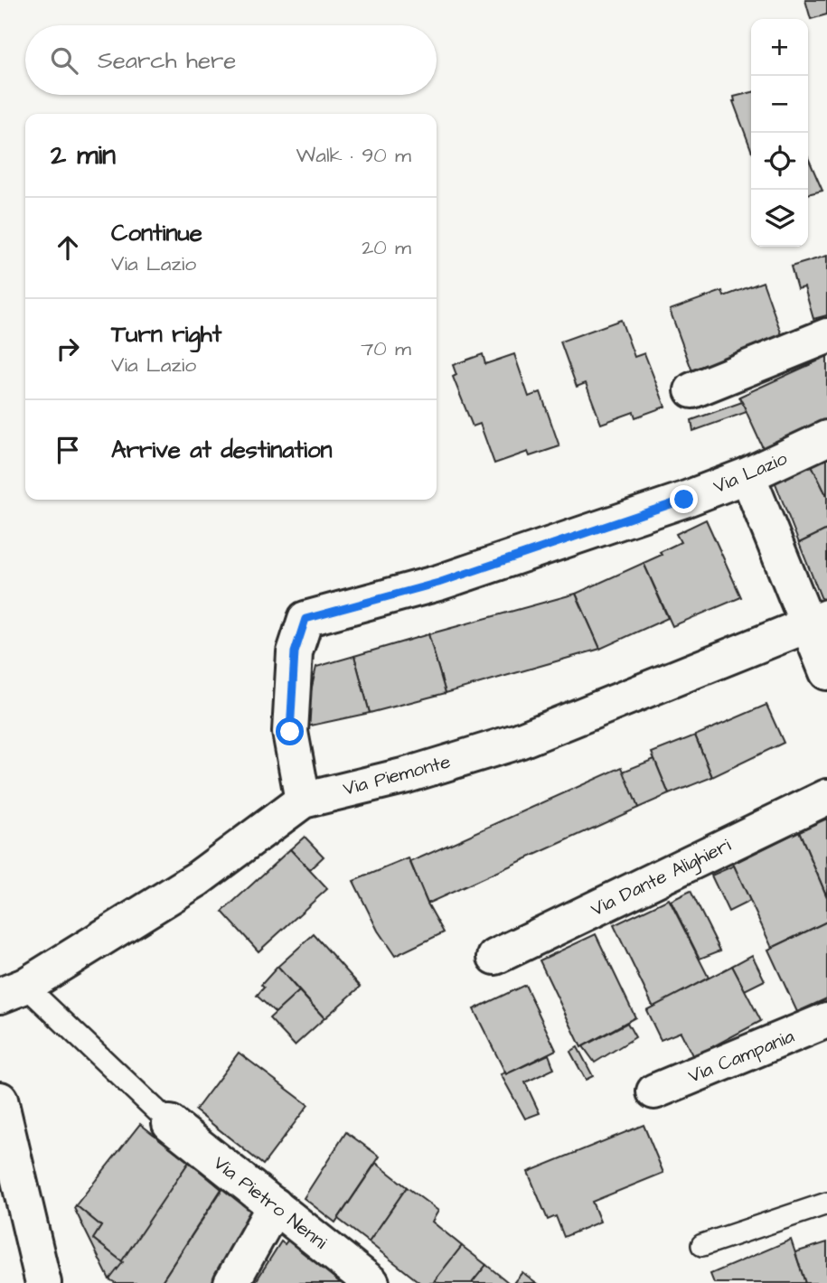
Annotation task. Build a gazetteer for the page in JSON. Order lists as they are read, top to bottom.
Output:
{
  "streets": {
    "street": [
      "Via Lazio",
      "Via Piemonte",
      "Via Dante Alighieri",
      "Via Campania",
      "Via Pietro Nenni"
    ]
  },
  "crossings": [
    ["Via Lazio", "Via Piemonte"]
  ],
  "page": {
    "map_buttons": ["+", "−"],
    "search": "Search here",
    "heading": ["2 min", "Walk · 90 m"],
    "list": [
      ["Continue", "Via Lazio", "20 m"],
      ["Turn right", "Via Lazio", "70 m"],
      "Arrive at destination"
    ]
  }
}
